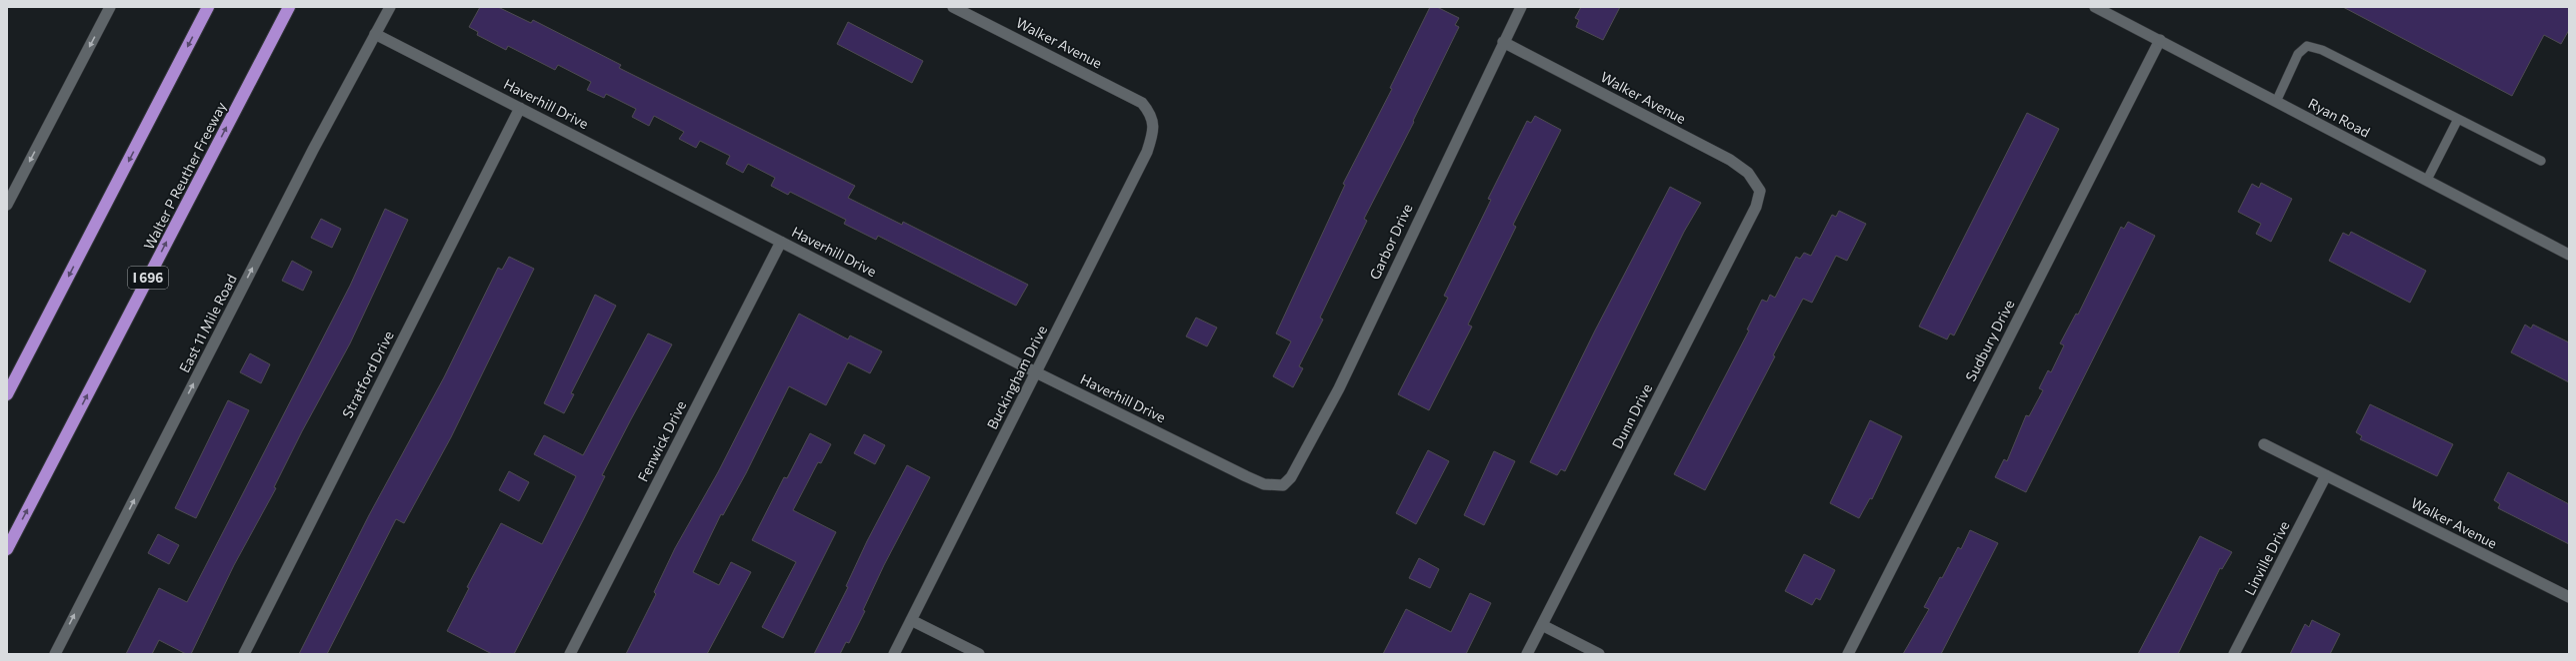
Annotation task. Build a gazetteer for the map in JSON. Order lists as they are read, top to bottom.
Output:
{
  "streets": {
    "highway": ["Walter P Reuther Freeway", "I 696"],
    "street": [
      "Walker Avenue",
      "Haverhill Drive",
      "Ryan Road",
      "Garbor Drive",
      "East 11 Mile Road",
      "Sudbury Drive",
      "Stratford Drive",
      "Buckingham Drive",
      "Dunn Drive",
      "Fenwick Drive",
      "Linville Drive"
    ]
  },
  "crossings": [
    ["Walker Avenue", "Garbor Drive"],
    ["Walker Avenue", "Buckingham Drive"],
    ["Walker Avenue", "Dunn Drive"],
    ["Walker Avenue", "Linville Drive"],
    ["Haverhill Drive", "Garbor Drive"],
    ["Haverhill Drive", "East 11 Mile Road"],
    ["Haverhill Drive", "Stratford Drive"],
    ["Haverhill Drive", "Buckingham Drive"],
    ["Haverhill Drive", "Fenwick Drive"],
    ["Ryan Road", "Sudbury Drive"]
  ],
  "one_way": ["East 11 Mile Road"]
}
